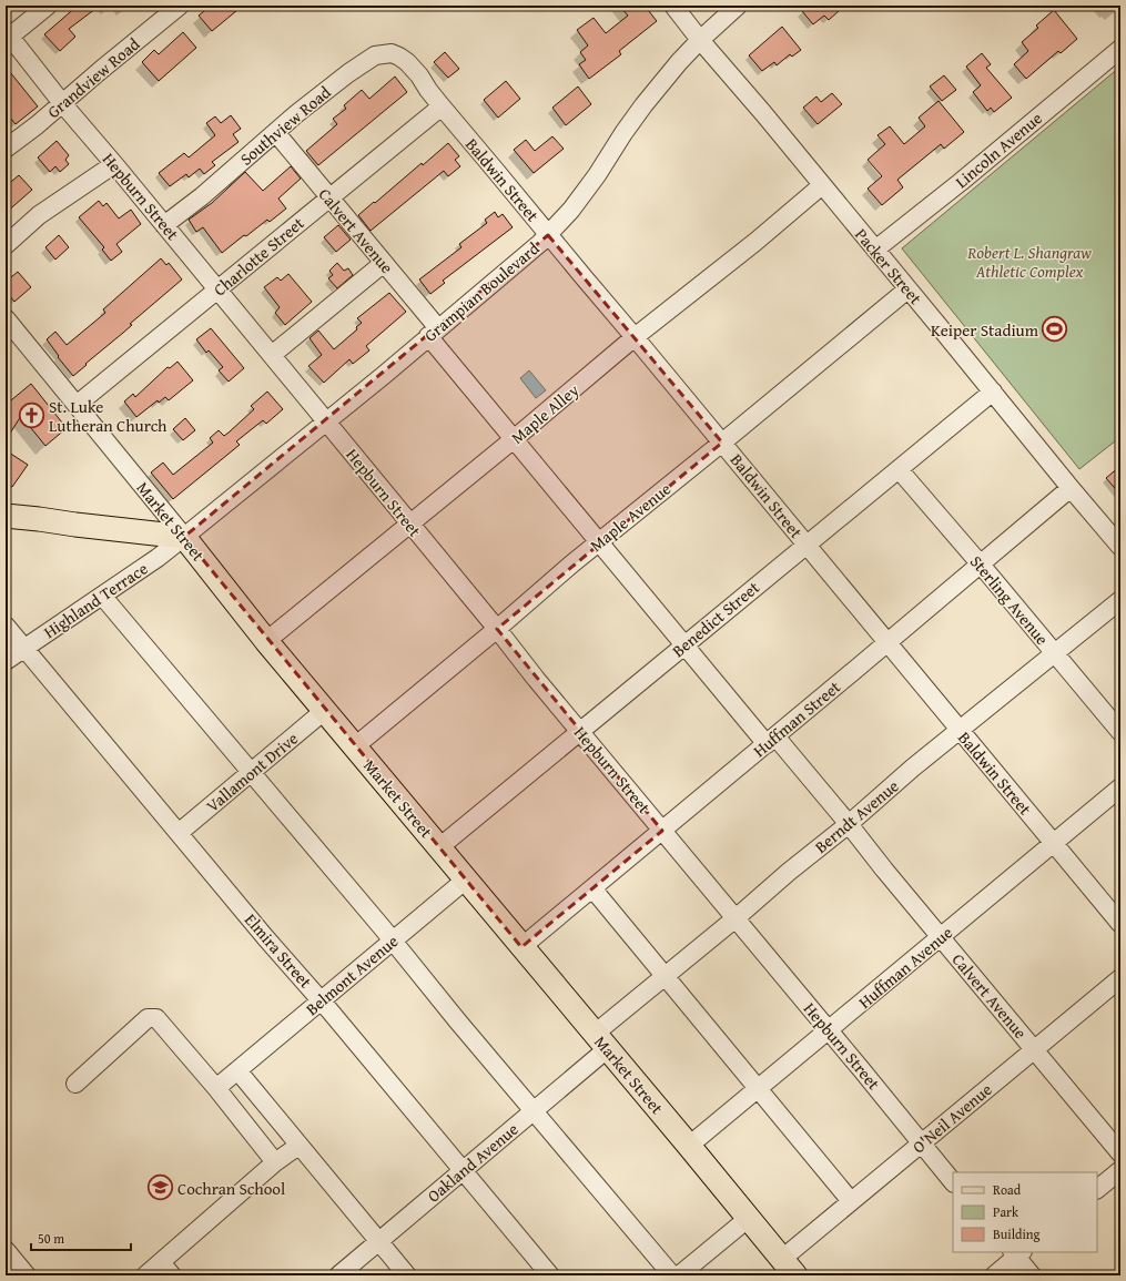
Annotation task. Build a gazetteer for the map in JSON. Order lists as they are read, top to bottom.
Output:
{
  "streets": {
    "main road": ["Market Street"],
    "street": [
      "Grandview Road",
      "Southview Road",
      "Lincoln Avenue",
      "Baldwin Street",
      "Hepburn Street",
      "Calvert Avenue",
      "Charlotte Street",
      "Packer Street",
      "Grampian Boulevard",
      "Maple Alley",
      "Maple Avenue",
      "Highland Terrace",
      "Sterling Avenue",
      "Benedict Street",
      "Huffman Street",
      "Vallamont Drive",
      "Berndt Avenue",
      "Elmira Street",
      "Huffman Avenue",
      "Belmont Avenue",
      "O'Neil Avenue",
      "Oakland Avenue"
    ]
  },
  "crossings": [
    ["Grandview Road", "Hepburn Street"],
    ["Southview Road", "Baldwin Street"],
    ["Southview Road", "Hepburn Street"],
    ["Southview Road", "Calvert Avenue"],
    ["Lincoln Avenue", "Packer Street"],
    ["Baldwin Street", "Charlotte Street"],
    ["Baldwin Street", "Grampian Boulevard"],
    ["Baldwin Street", "Maple Alley"],
    ["Baldwin Street", "Maple Avenue"],
    ["Baldwin Street", "Benedict Street"],
    ["Baldwin Street", "Huffman Street"],
    ["Baldwin Street", "Berndt Avenue"],
    ["Baldwin Street", "Huffman Avenue"],
    ["Hepburn Street", "Charlotte Street"],
    ["Hepburn Street", "Grampian Boulevard"],
    ["Hepburn Street", "Maple Alley"],
    ["Hepburn Street", "Maple Avenue"],
    ["Hepburn Street", "Benedict Street"],
    ["Hepburn Street", "Huffman Street"],
    ["Hepburn Street", "Berndt Avenue"],
    ["Hepburn Street", "Huffman Avenue"],
    ["Hepburn Street", "O'Neil Avenue"],
    ["Calvert Avenue", "Charlotte Street"],
    ["Calvert Avenue", "Grampian Boulevard"],
    ["Calvert Avenue", "Maple Alley"],
    ["Calvert Avenue", "Maple Avenue"],
    ["Calvert Avenue", "Benedict Street"],
    ["Calvert Avenue", "Huffman Street"],
    ["Calvert Avenue", "Berndt Avenue"],
    ["Calvert Avenue", "Huffman Avenue"],
    ["Calvert Avenue", "O'Neil Avenue"],
    ["Charlotte Street", "Market Street"],
    ["Packer Street", "Grampian Boulevard"],
    ["Packer Street", "Maple Alley"],
    ["Packer Street", "Maple Avenue"],
    ["Packer Street", "Benedict Street"],
    ["Packer Street", "Huffman Street"],
    ["Grampian Boulevard", "Market Street"],
    ["Grampian Boulevard", "Highland Terrace"],
    ["Maple Alley", "Market Street"],
    ["Maple Avenue", "Market Street"],
    ["Market Street", "Highland Terrace"],
    ["Market Street", "Benedict Street"],
    ["Market Street", "Huffman Street"],
    ["Market Street", "Vallamont Drive"],
    ["Market Street", "Berndt Avenue"],
    ["Market Street", "Huffman Avenue"],
    ["Market Street", "Belmont Avenue"],
    ["Market Street", "O'Neil Avenue"],
    ["Market Street", "Oakland Avenue"],
    ["Highland Terrace", "Elmira Street"],
    ["Sterling Avenue", "Benedict Street"],
    ["Sterling Avenue", "Huffman Street"],
    ["Sterling Avenue", "Berndt Avenue"],
    ["Vallamont Drive", "Elmira Street"],
    ["Berndt Avenue", "Oakland Avenue"],
    ["Elmira Street", "Belmont Avenue"],
    ["Elmira Street", "Oakland Avenue"]
  ],
  "parks": ["Robert L. Shangraw Athletic Complex"],
  "places": {
    "sports": ["Keiper Stadium"],
    "church": ["St. Luke Lutheran Church"],
    "school or university": ["Cochran School"]
  },
  "legend": ["Road", "Park", "Building"],
  "scale_bar": "50 m"
}
